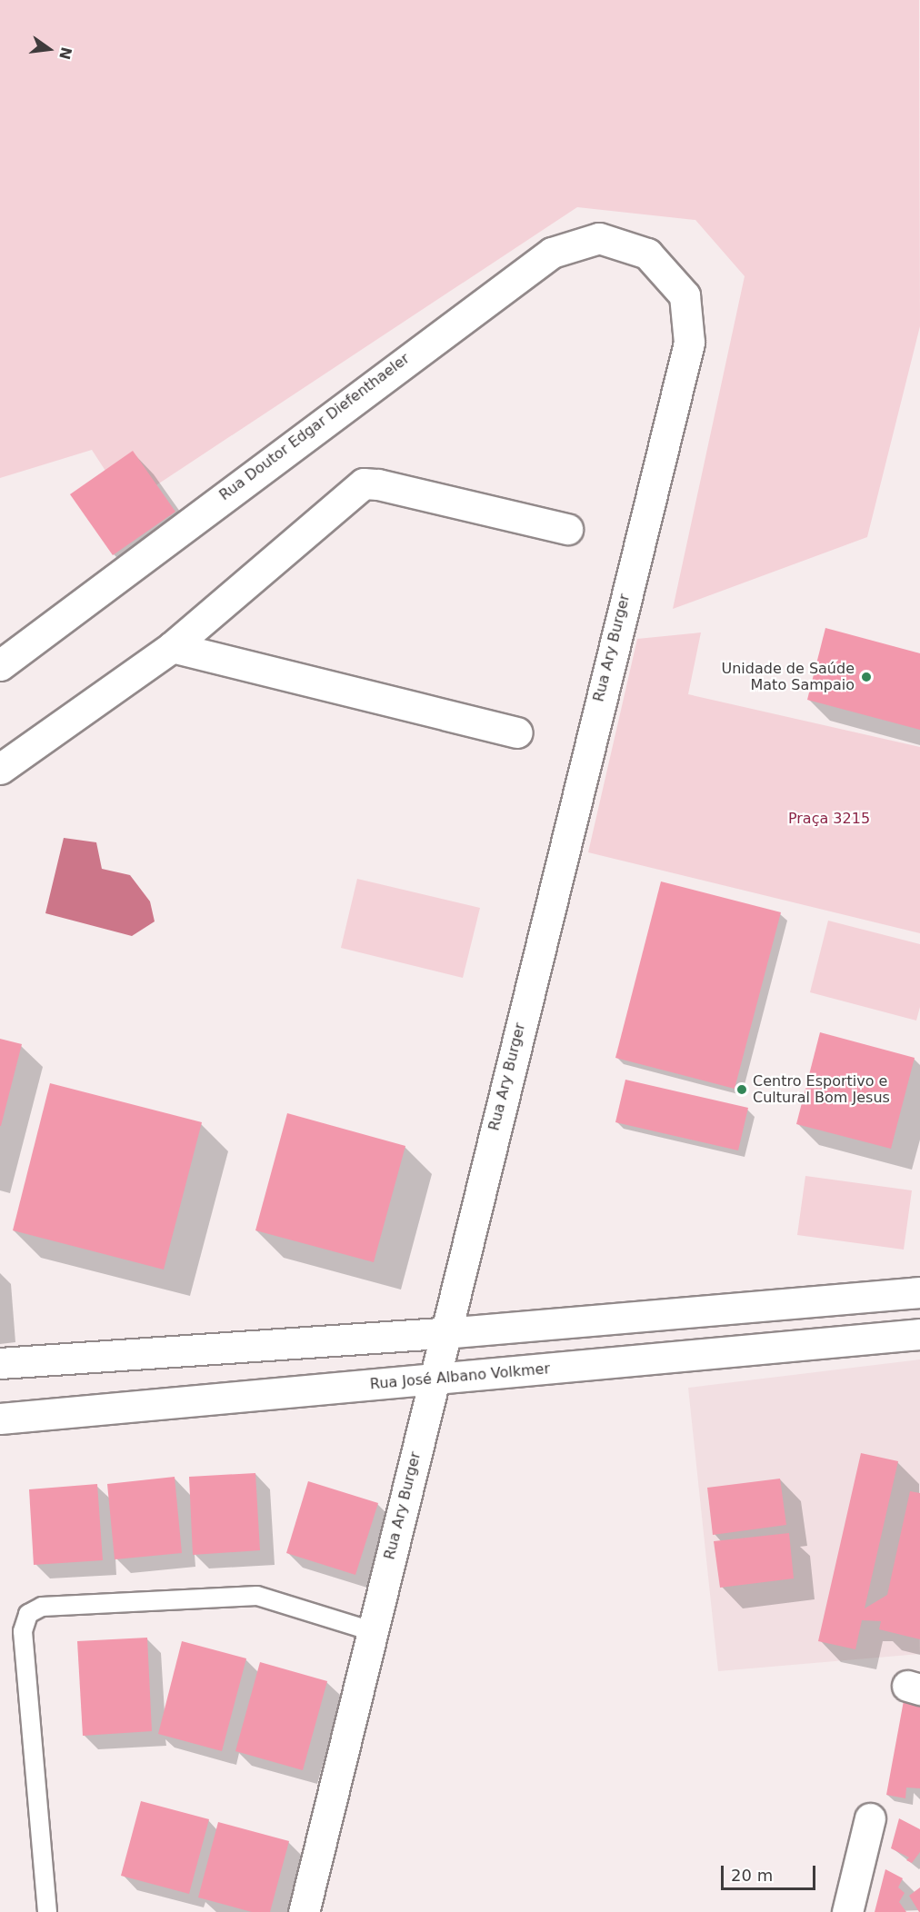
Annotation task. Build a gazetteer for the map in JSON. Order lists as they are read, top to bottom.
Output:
{
  "streets": {
    "street": ["Rua Doutor Edgar Diefenthaeler", "Rua Ary Burger", "Rua José Albano Volkmer"]
  },
  "crossings": [
    ["Rua Doutor Edgar Diefenthaeler", "Rua Ary Burger"],
    ["Rua Ary Burger", "Rua José Albano Volkmer"]
  ],
  "parks": ["Praça 3215"],
  "places": ["Unidade de Saúde Mato Sampaio", "Centro Esportivo e Cultural Bom Jesus"],
  "scale_bar": "20 m",
  "north": "right"
}
